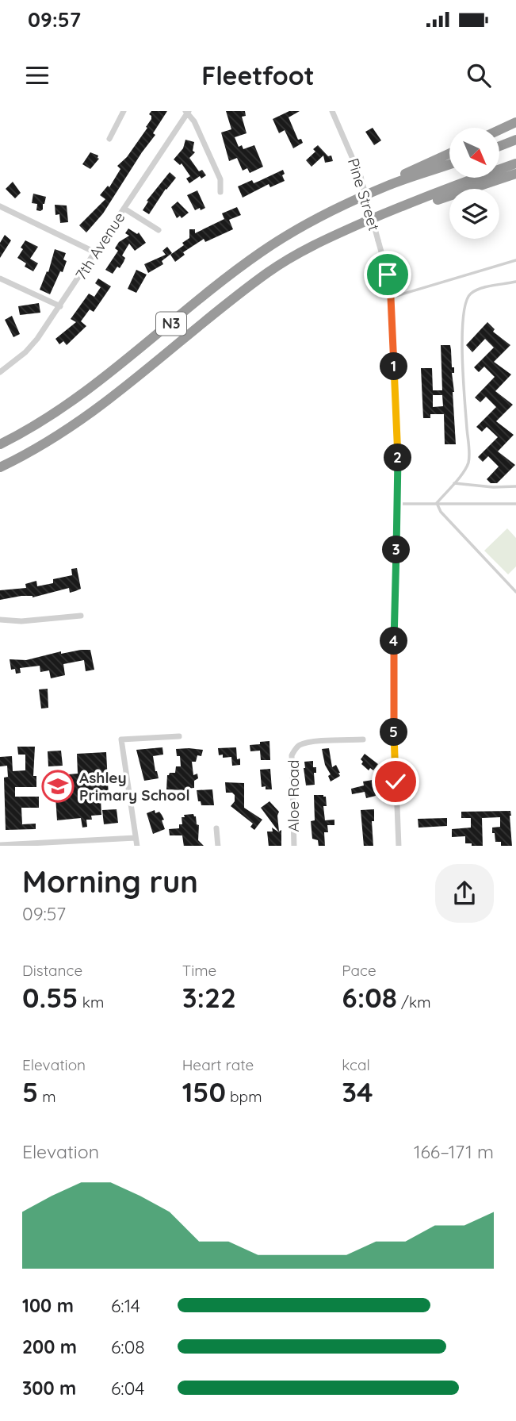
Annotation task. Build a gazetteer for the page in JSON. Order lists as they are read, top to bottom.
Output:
{
  "streets": {
    "highway": ["N3"],
    "street": ["Pine Street", "7th Avenue", "Aloe Road"]
  },
  "places": {
    "school or university": ["Ashley Primary School"]
  },
  "north": "bottom right",
  "page": {
    "status": "09:57",
    "header": "Fleetfoot",
    "pins": [
      "1",
      "2",
      "3",
      "4",
      "5"
    ],
    "heading": ["Morning run", "09:57"],
    "stats": [
      ["Distance", "0.55 km"],
      ["Time", "3:22"],
      ["Pace", "6:08 /km"],
      ["Elevation", "5 m"],
      ["Heart rate", "150 bpm"],
      ["kcal", "34"]
    ],
    "chart": ["Elevation", "166–171 m"],
    "list": [
      {
        "name": "100 m",
        "note": "6:14"
      },
      {
        "name": "200 m",
        "note": "6:08"
      },
      {
        "name": "300 m",
        "note": "6:04"
      }
    ]
  }
}
